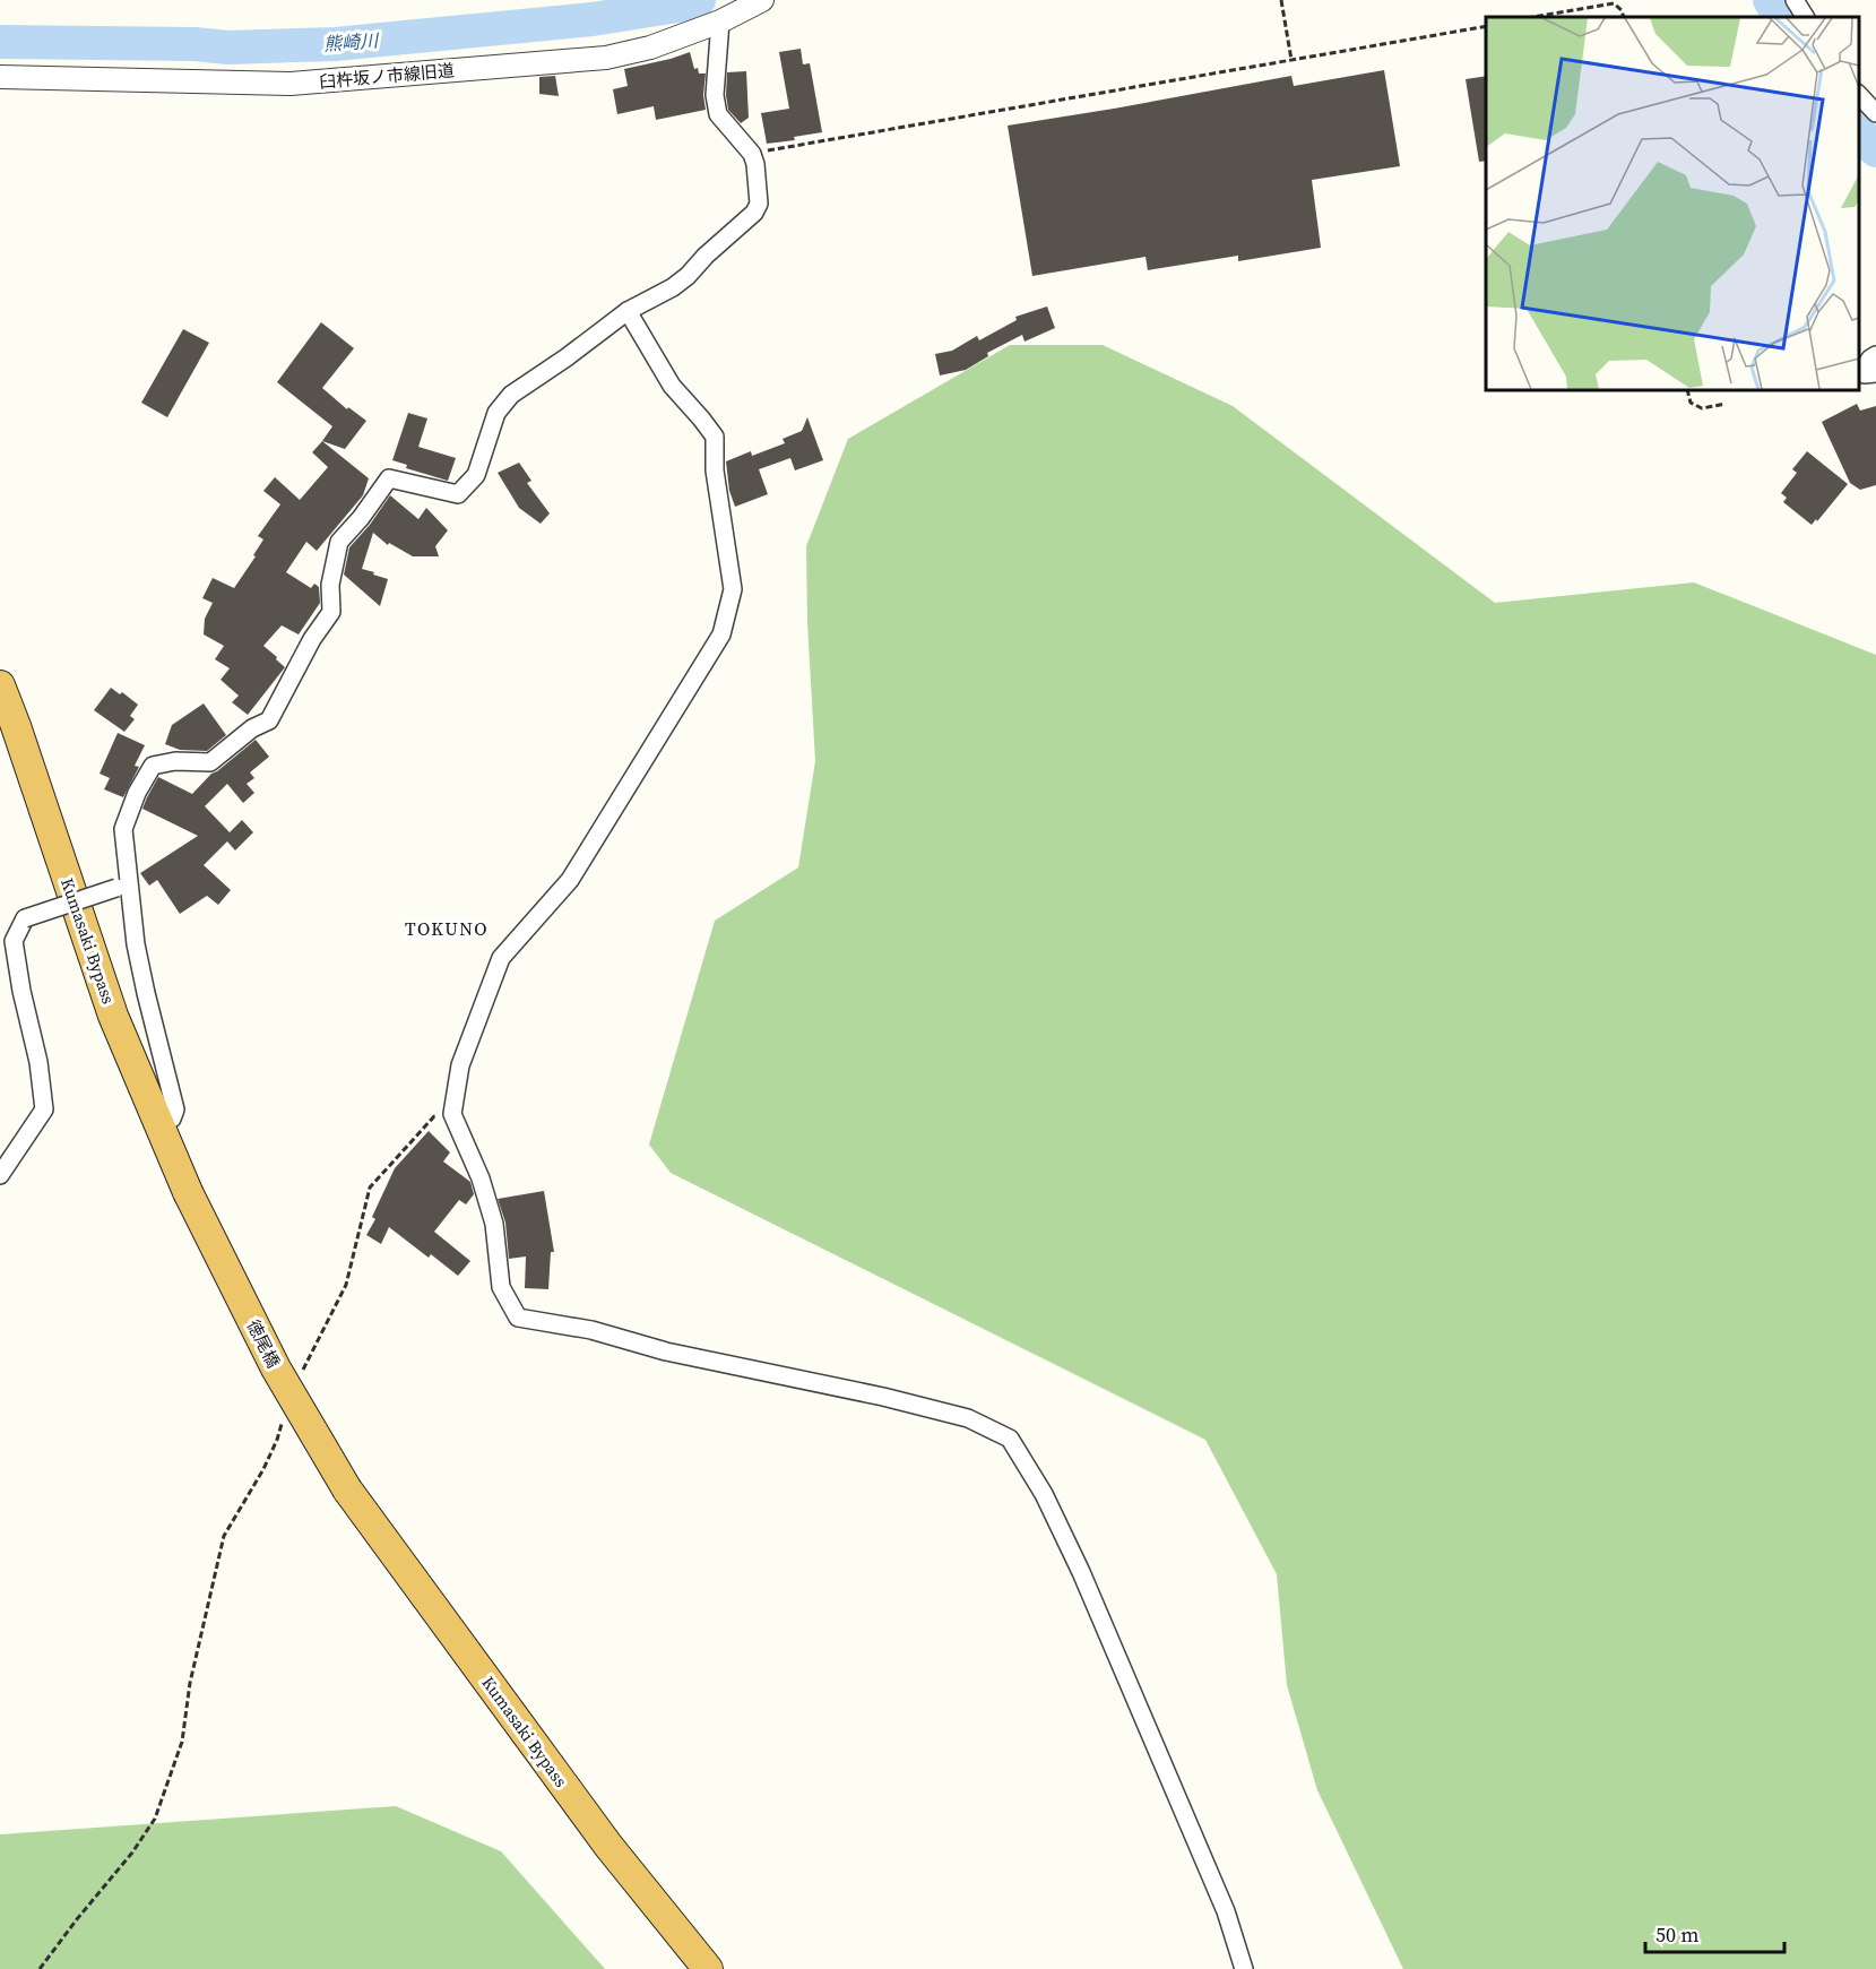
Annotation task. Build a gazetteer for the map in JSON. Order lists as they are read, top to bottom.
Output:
{
  "streets": {
    "highway": ["Kumasaki Bypass", "徳尾橋"],
    "street": ["臼杵坂ノ市線旧道"]
  },
  "crossings": [
    ["Kumasaki Bypass", "徳尾橋"]
  ],
  "districts": ["TOKUNO"],
  "water": ["熊崎川"],
  "scale_bar": "50 m"
}
